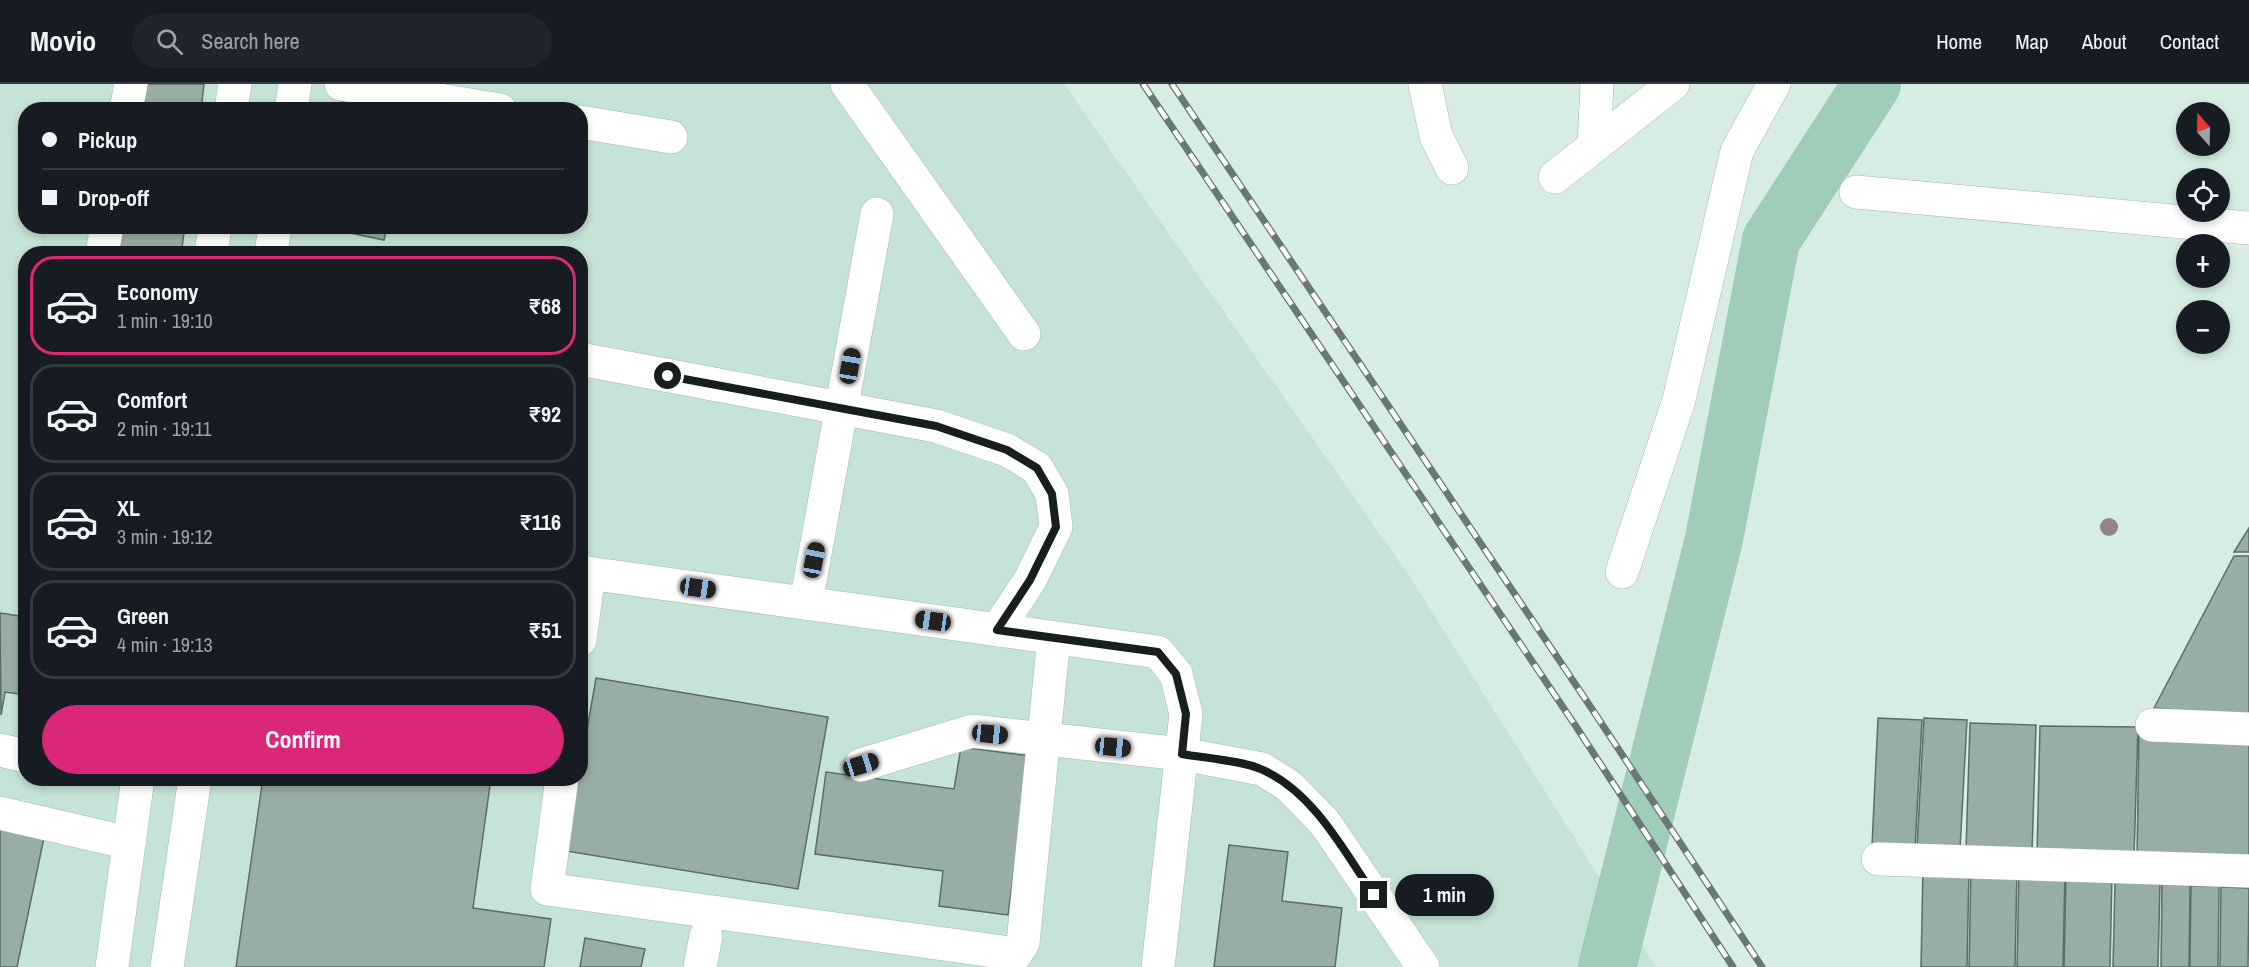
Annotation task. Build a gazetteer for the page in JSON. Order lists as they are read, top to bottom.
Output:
{
  "north": "top",
  "page": {
    "header": "Movio",
    "search": "Search here",
    "nav": [
      "Home",
      "Map",
      "About",
      "Contact"
    ],
    "map_buttons": ["+", "−"],
    "banner": ["Pickup", "Drop-off"],
    "list": [
      {
        "name": "Economy",
        "note": "1 min · 19:10",
        "value": "₹68"
      },
      {
        "name": "Comfort",
        "note": "2 min · 19:11",
        "value": "₹92"
      },
      {
        "name": "XL",
        "note": "3 min · 19:12",
        "value": "₹116"
      },
      {
        "name": "Green",
        "note": "4 min · 19:13",
        "value": "₹51"
      }
    ],
    "buttons": "Confirm",
    "bubble": "1 min"
  }
}
